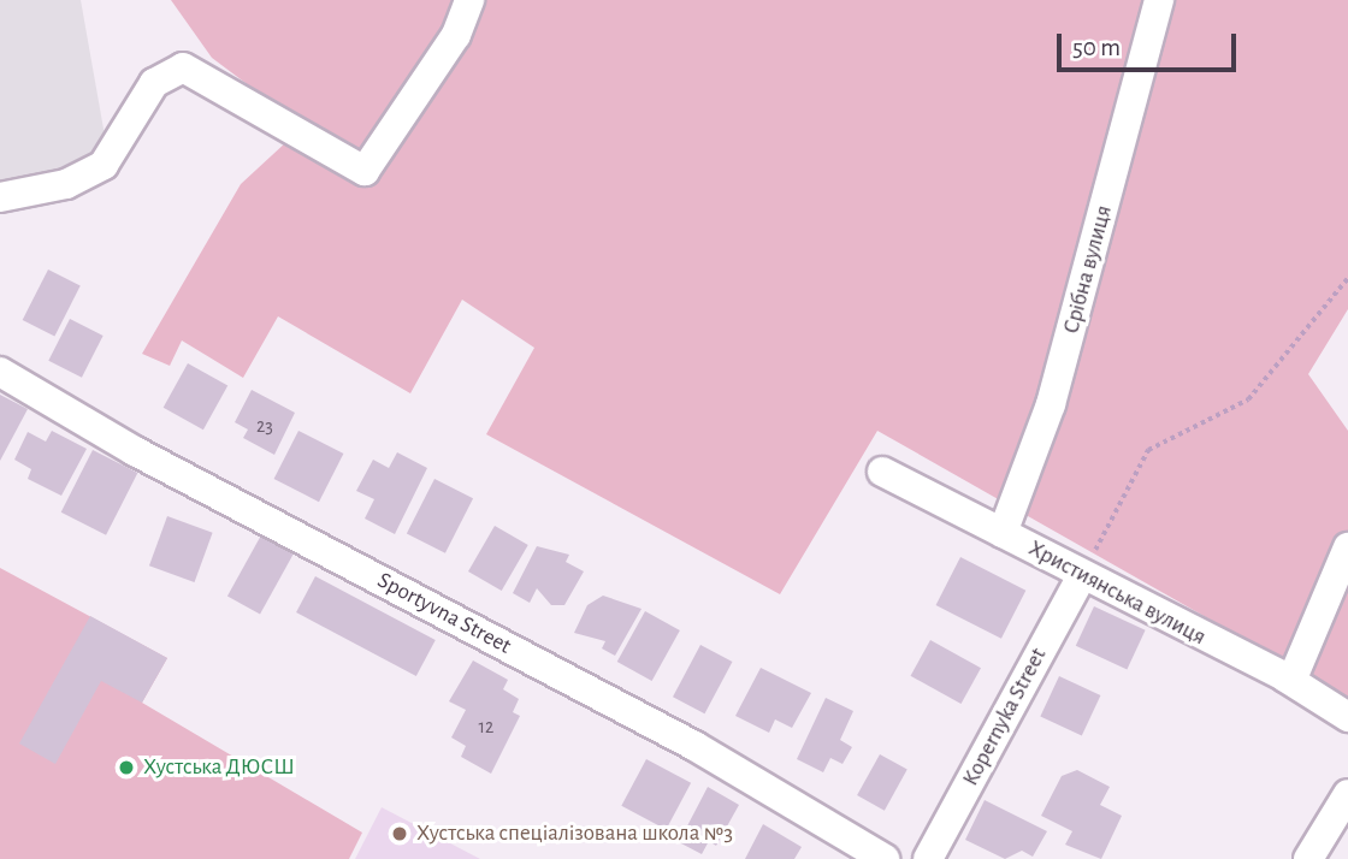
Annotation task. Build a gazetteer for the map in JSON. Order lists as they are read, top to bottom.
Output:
{
  "streets": {
    "street": [
      "Срібна вулиця",
      "Християнська вулиця",
      "Sportyvna Street",
      "Kopernyka Street"
    ]
  },
  "crossings": [
    ["Срібна вулиця", "Християнська вулиця"],
    ["Християнська вулиця", "Kopernyka Street"]
  ],
  "places": ["Хустська ДЮСШ", "Хустська спеціалізована школа №3"],
  "house_numbers": ["23", "12"],
  "scale_bar": "50 m"
}
